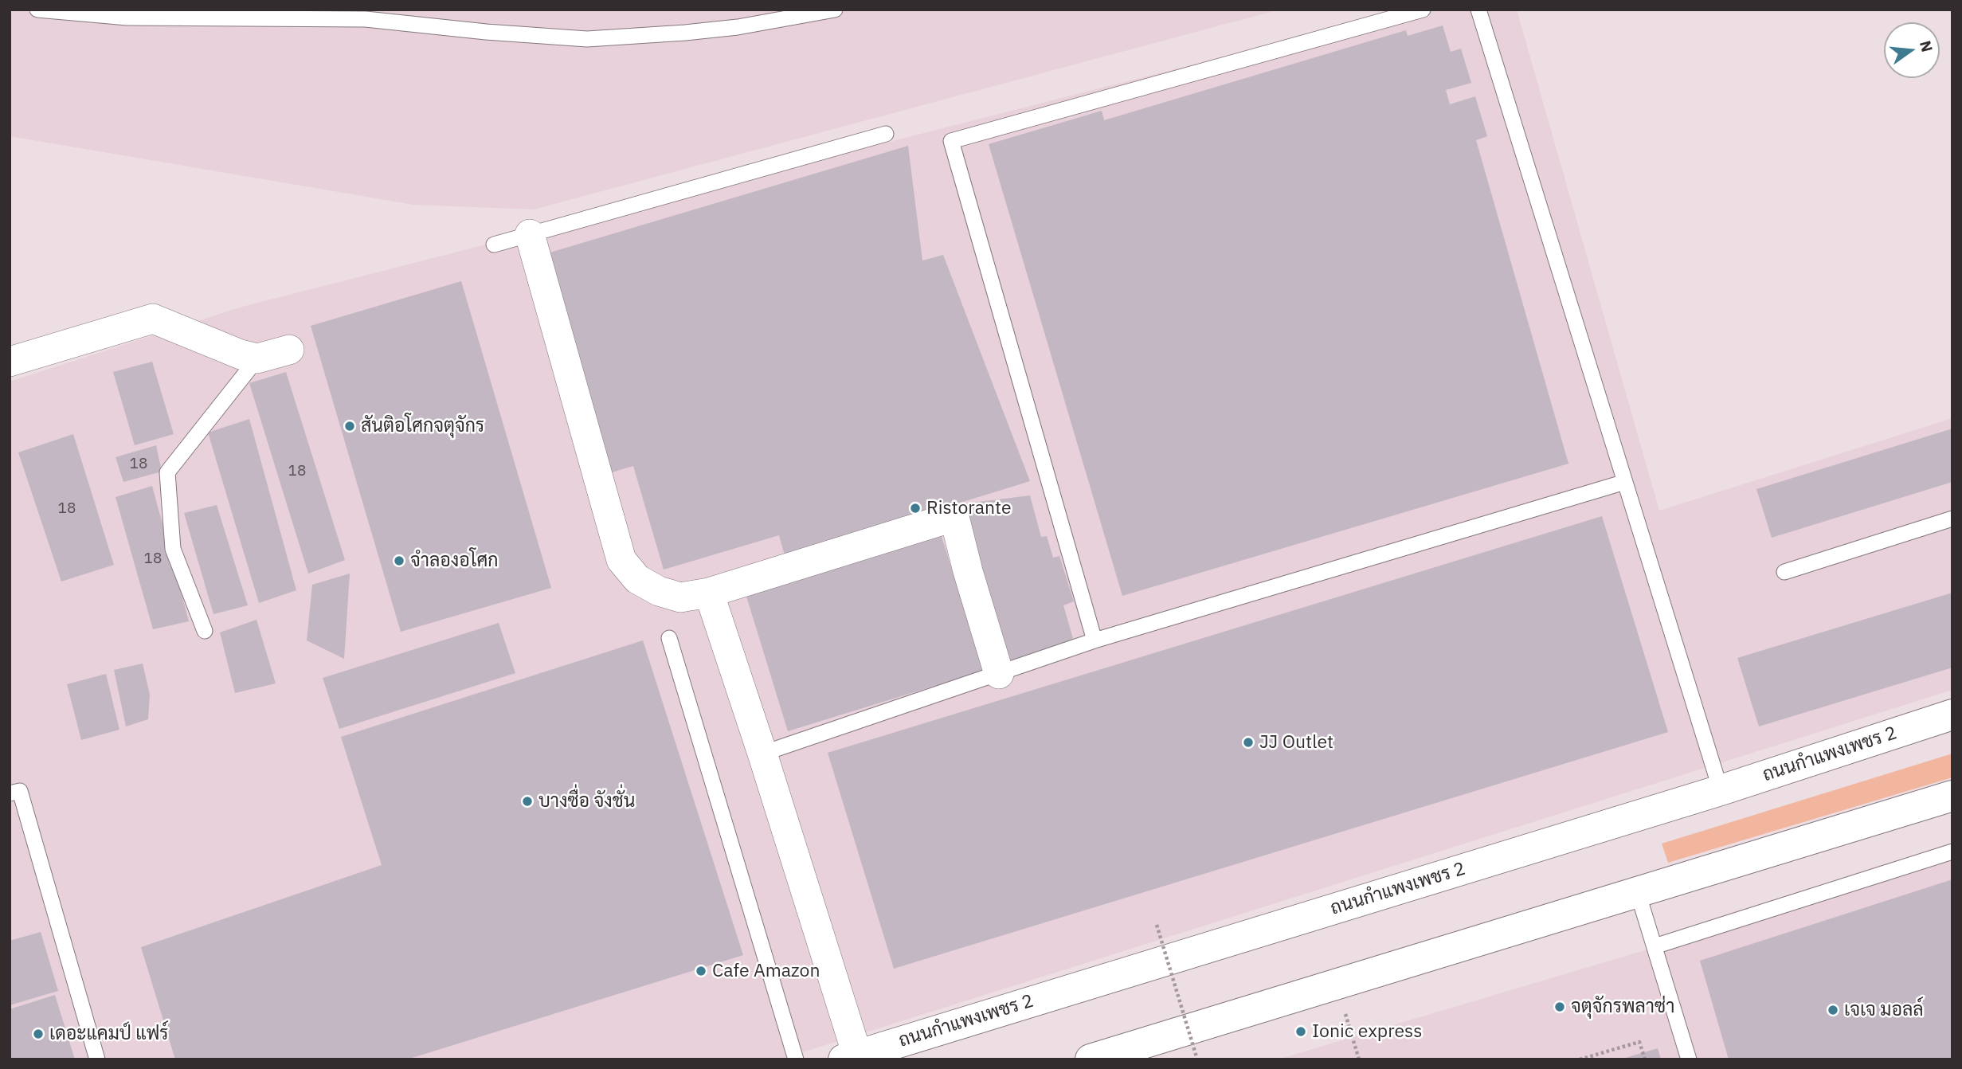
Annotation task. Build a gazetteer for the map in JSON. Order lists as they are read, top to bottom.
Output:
{
  "streets": {
    "main road": ["ถนนกำแพงเพชร 2"]
  },
  "places": [
    "สันติอโศกจตุจักร",
    "Ristorante",
    "จำลองอโศก",
    "JJ Outlet",
    "บางซื่อ จังชั่น",
    "Cafe Amazon",
    "จตุจักรพลาซ่า",
    "เจเจ มอลล์",
    "Ionic express",
    "เดอะแคมป์ แฟร์"
  ],
  "house_numbers": [
    "18",
    "18",
    "18",
    "18"
  ],
  "north": "right"
}
